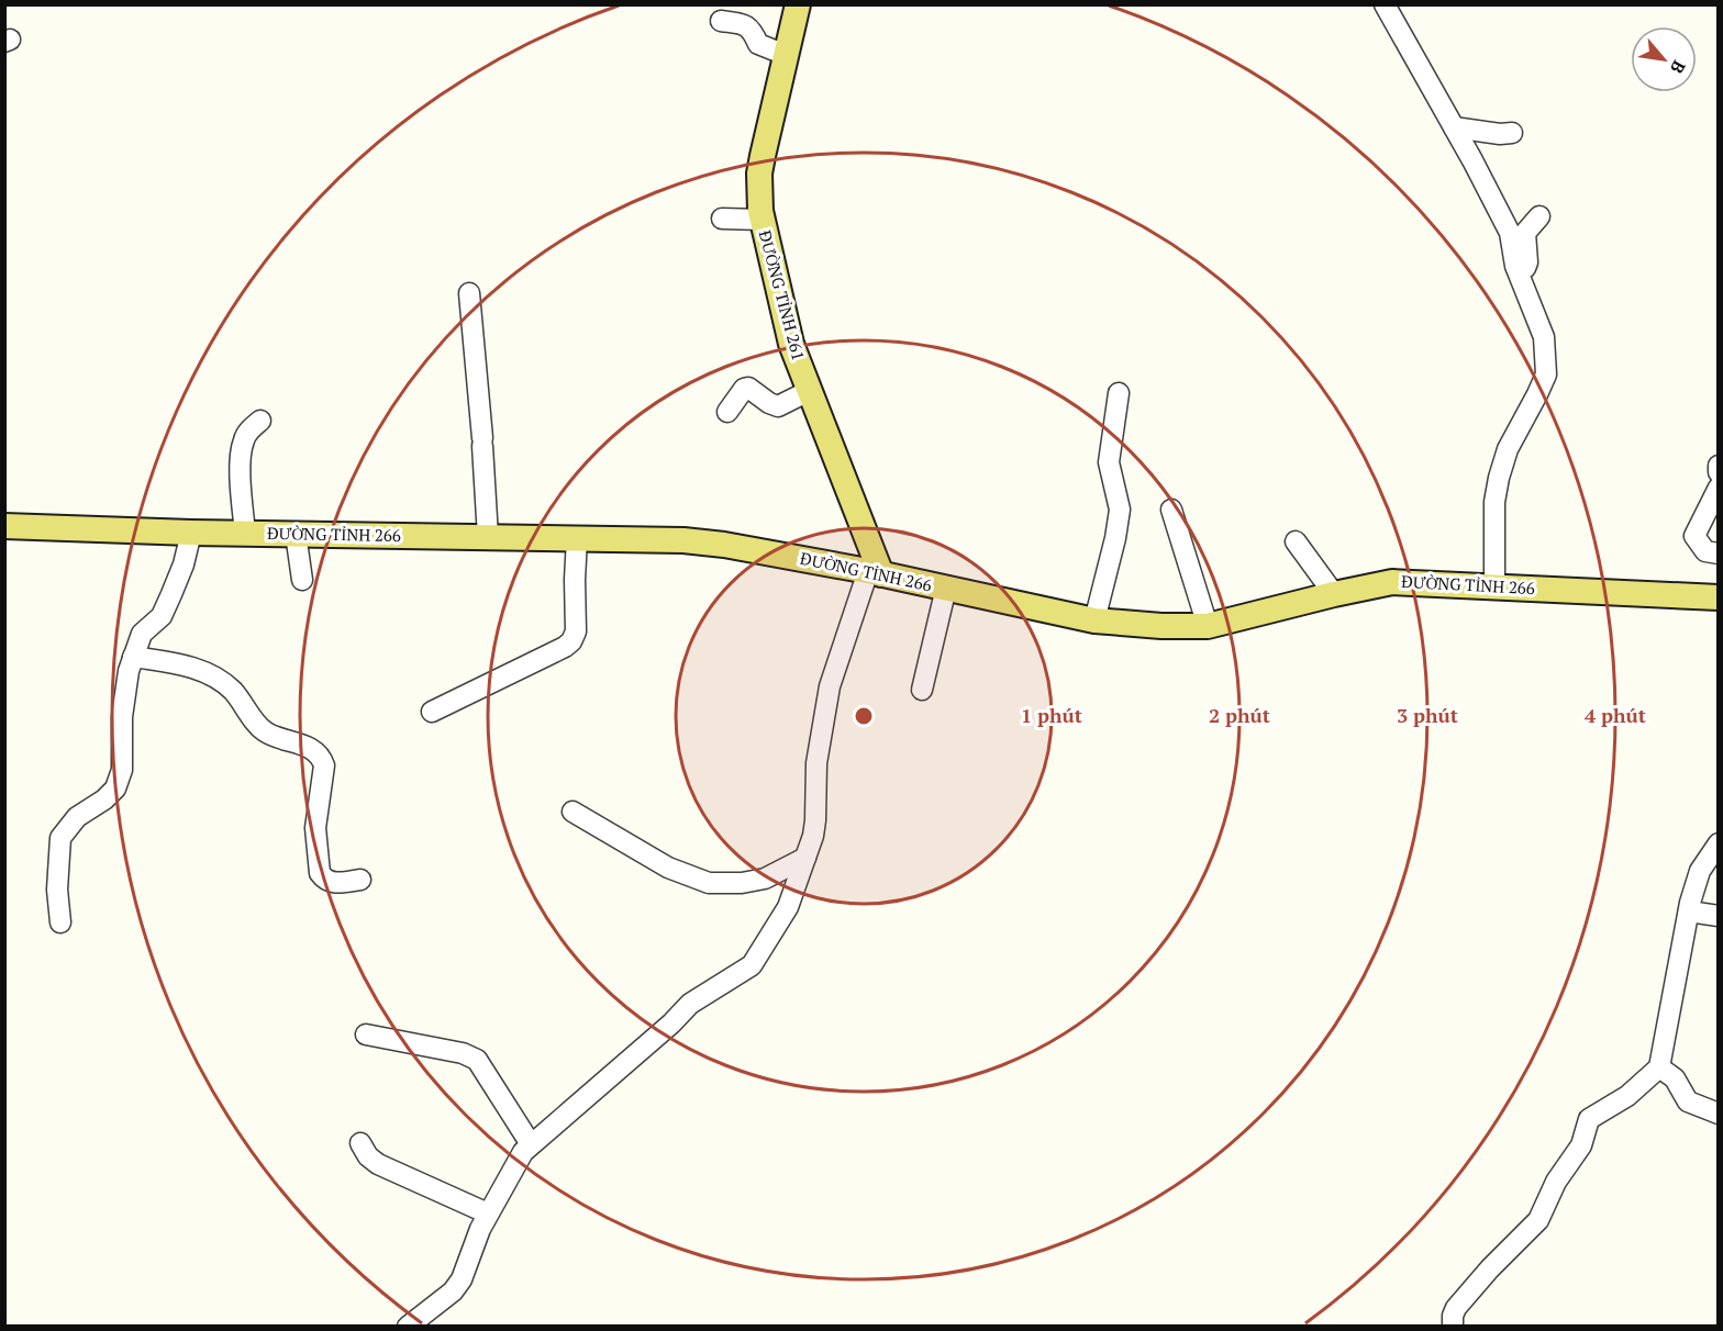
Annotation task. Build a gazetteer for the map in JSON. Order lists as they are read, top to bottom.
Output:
{
  "streets": {
    "main road": ["ĐƯỜNG TỈNH 261", "ĐƯỜNG TỈNH 266"]
  },
  "crossings": [
    ["ĐƯỜNG TỈNH 261", "ĐƯỜNG TỈNH 266"]
  ],
  "north": "bottom right",
  "rings": [
    "1 phút",
    "2 phút",
    "3 phút",
    "4 phút"
  ]
}
